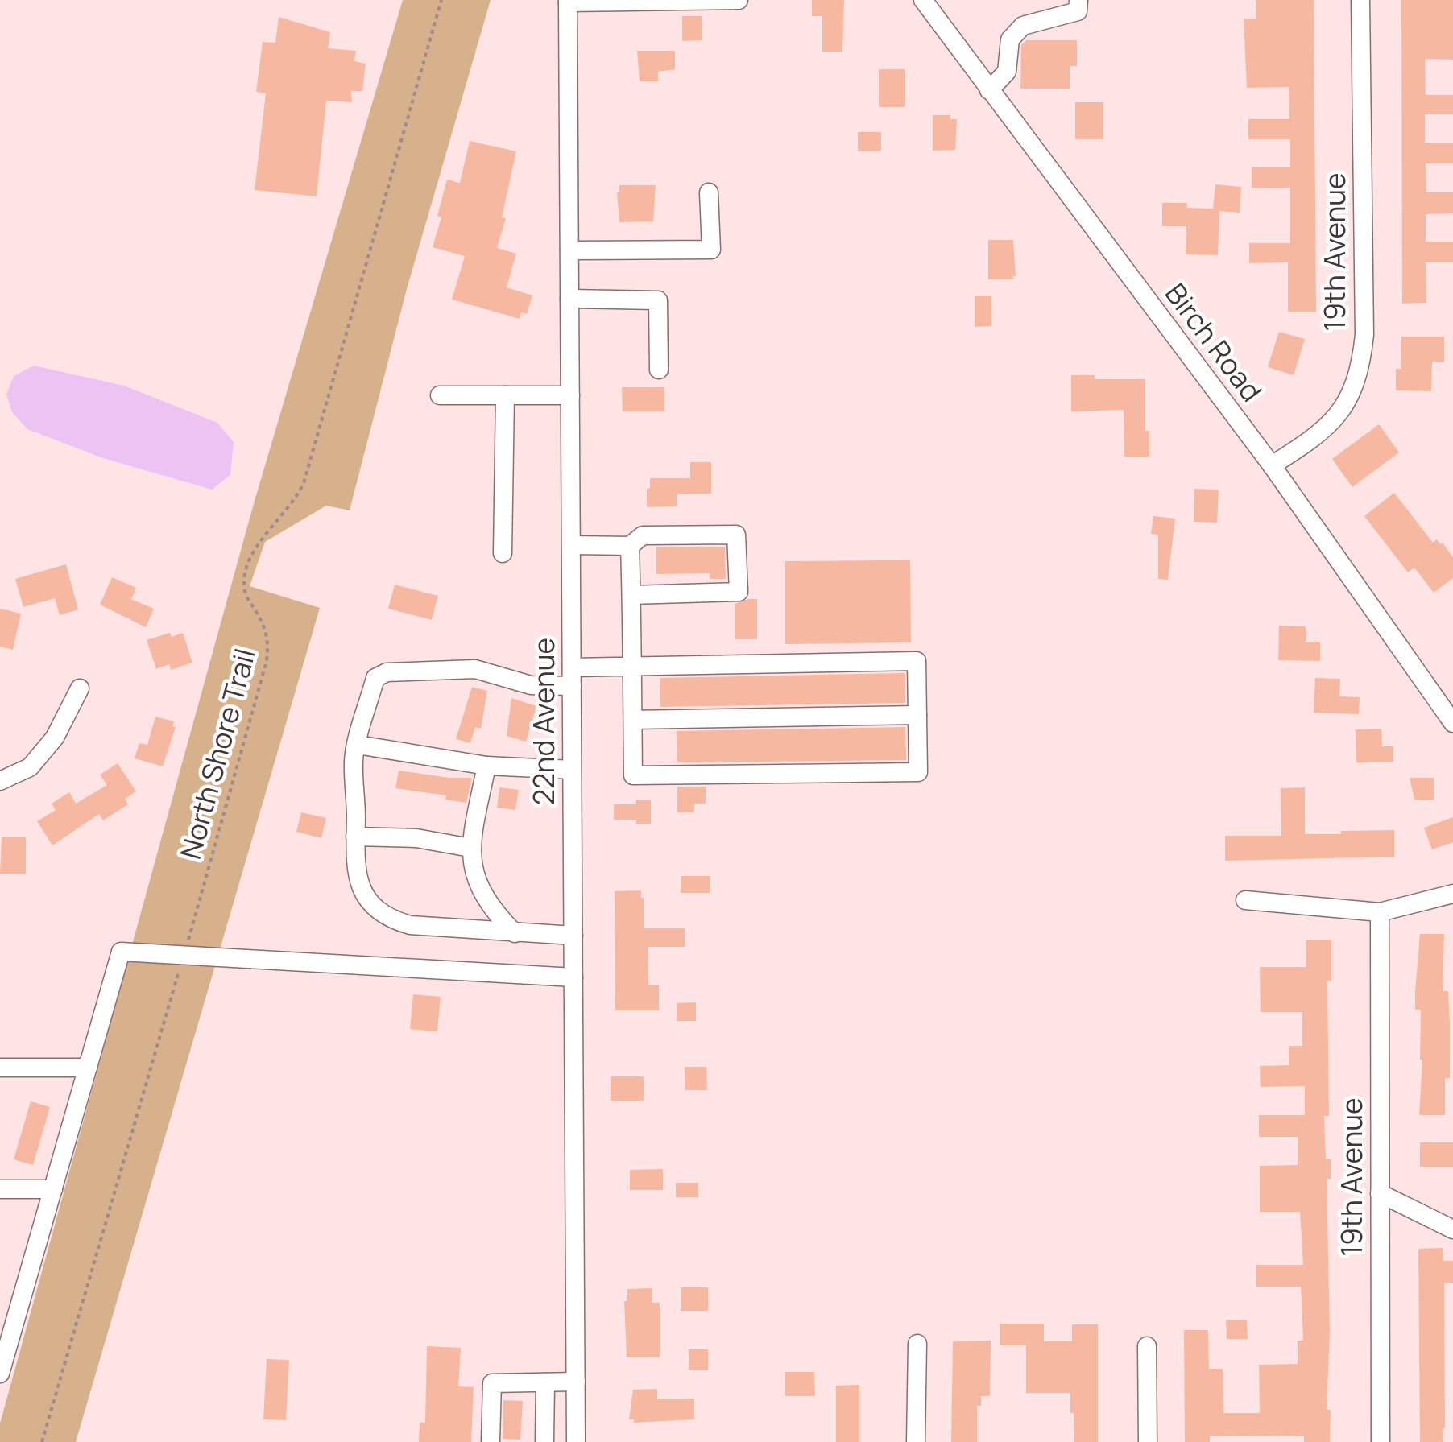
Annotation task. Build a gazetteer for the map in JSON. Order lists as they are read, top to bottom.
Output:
{
  "streets": {
    "street": ["19th Avenue", "Birch Road", "22nd Avenue"],
    "path": ["North Shore Trail"]
  },
  "crossings": [
    ["19th Avenue", "Birch Road"]
  ]
}
